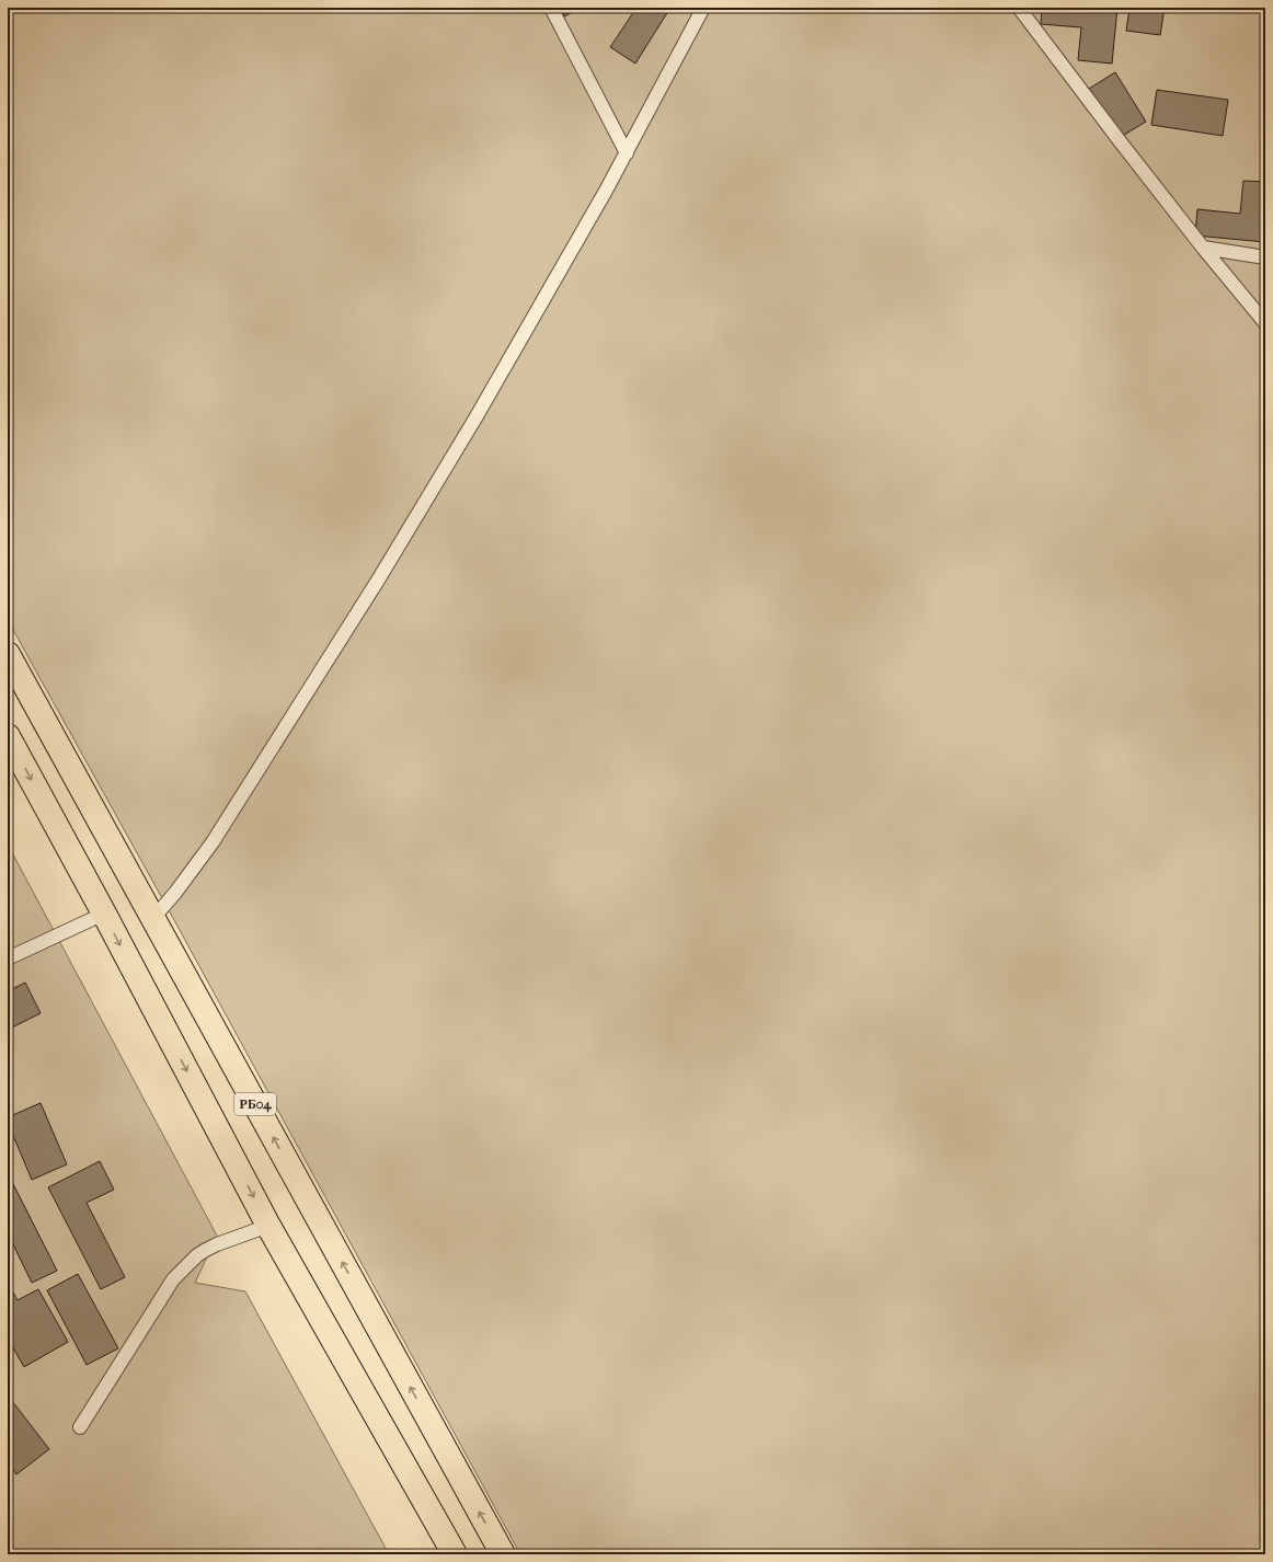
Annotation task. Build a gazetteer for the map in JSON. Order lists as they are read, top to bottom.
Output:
{
  "streets": {
    "highway": ["РБ04"]
  }
}
